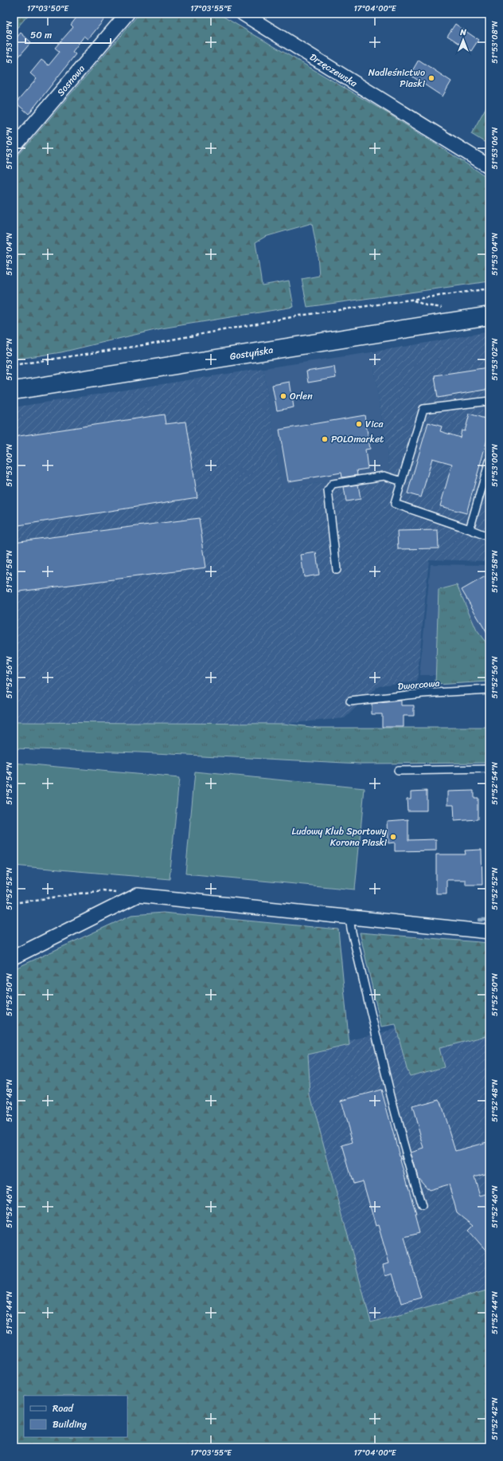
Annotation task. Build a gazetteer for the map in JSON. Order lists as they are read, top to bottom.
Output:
{
  "streets": {
    "street": ["Drzęczewska", "Sosnowa", "Gostyńska"],
    "lane": ["Dworcowa"]
  },
  "places": [
    "Nadleśnictwo Piaski",
    "Orlen",
    "Vica",
    "POLOmarket",
    "Ludowy Klub Sportowy Korona Piaski"
  ],
  "legend": ["Road", "Building"],
  "scale_bar": "50 m",
  "north": "top",
  "coordinates": [
    "17°03'50\"E",
    "17°03'55\"E",
    "17°04'00\"E",
    "51°53'08\"N",
    "51°53'06\"N",
    "51°53'04\"N",
    "51°53'02\"N",
    "51°53'00\"N",
    "51°52'58\"N",
    "51°52'56\"N",
    "51°52'54\"N",
    "51°52'52\"N",
    "51°52'50\"N",
    "51°52'48\"N",
    "51°52'46\"N",
    "51°52'44\"N",
    "51°52'42\"N"
  ]
}
